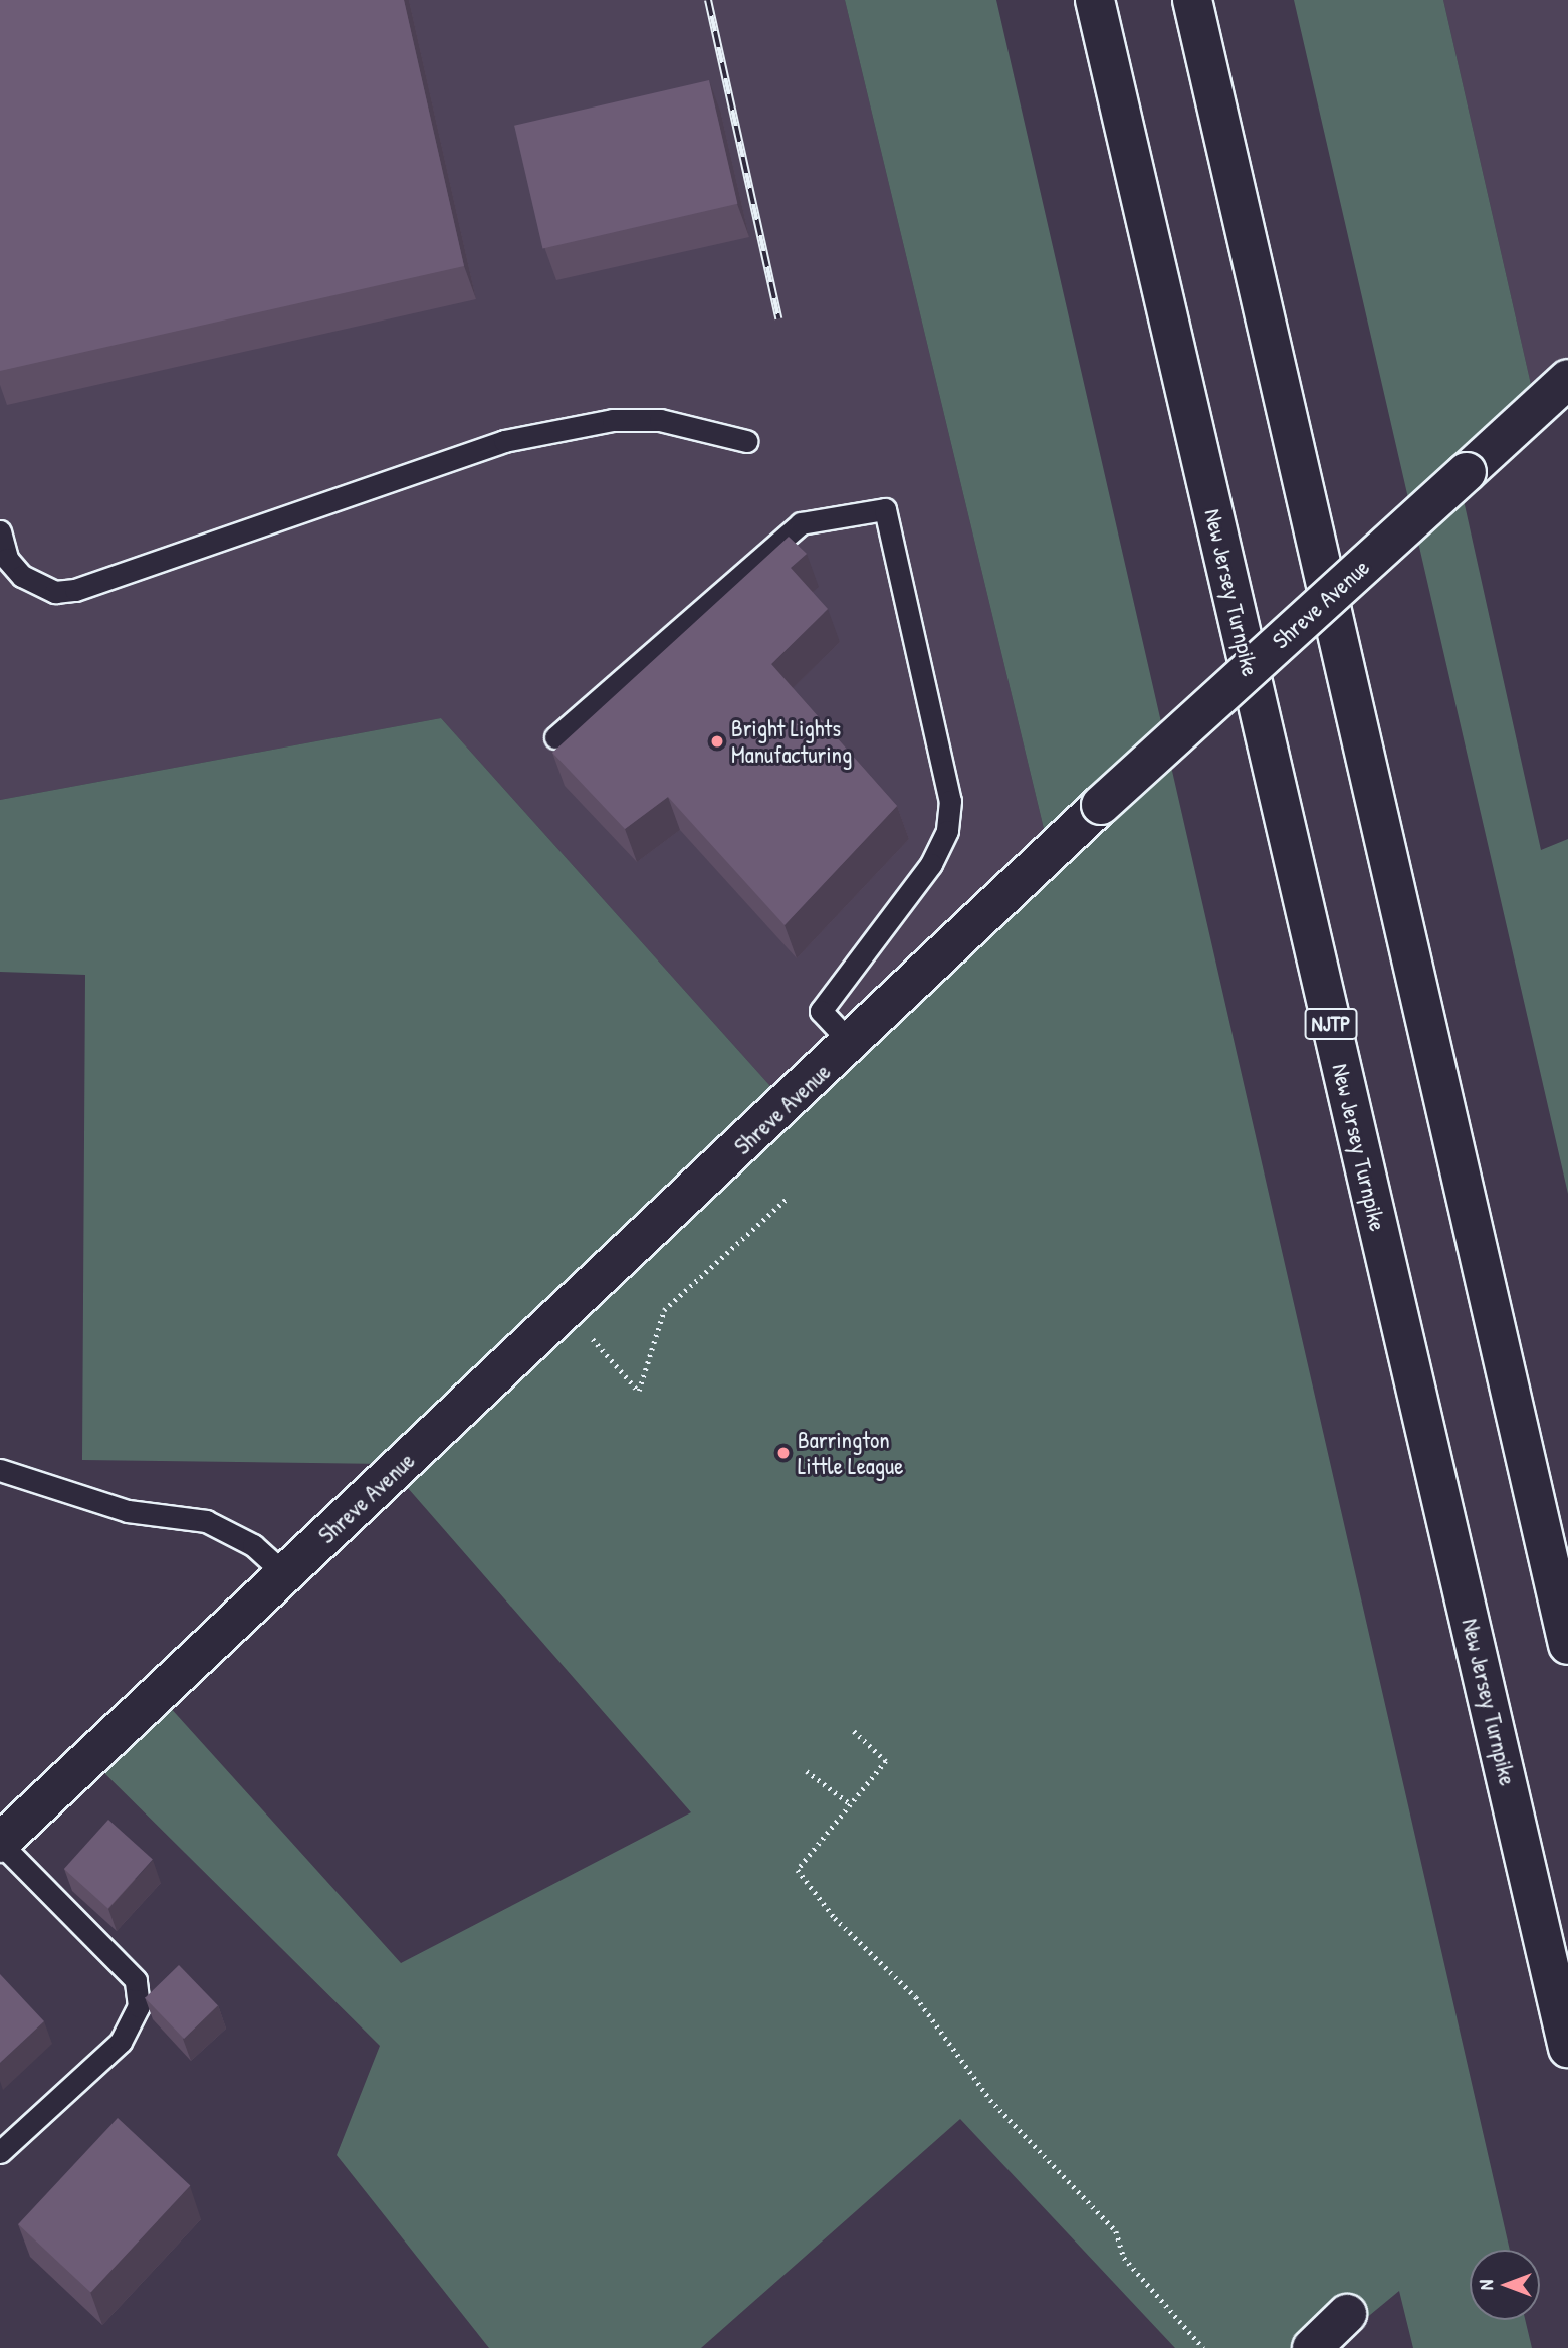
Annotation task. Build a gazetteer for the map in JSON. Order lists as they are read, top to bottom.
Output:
{
  "streets": {
    "main road": ["New Jersey Turnpike", "Shreve Avenue", "NJTP"]
  },
  "places": ["Bright Lights Manufacturing", "Barrington Little League"],
  "north": "left"
}
